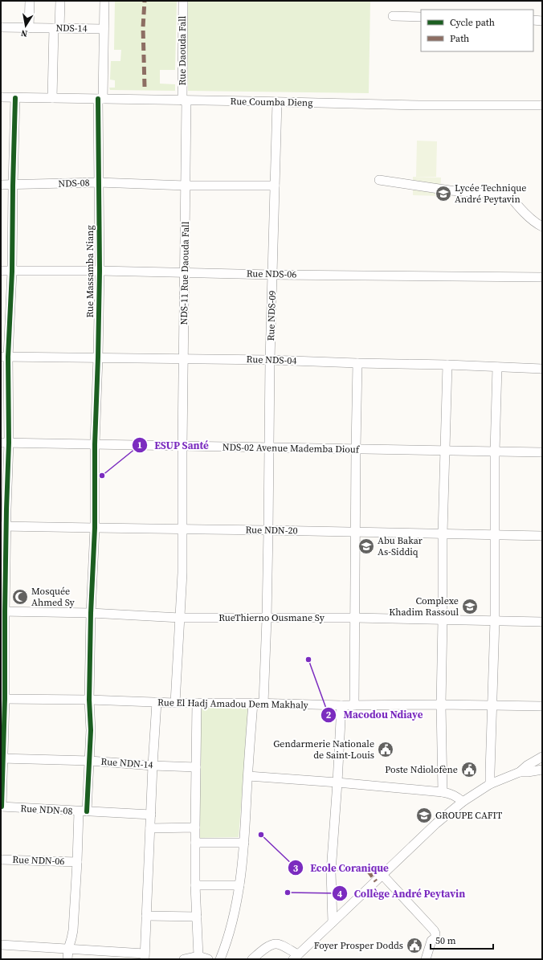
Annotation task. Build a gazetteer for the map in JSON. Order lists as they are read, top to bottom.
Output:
{
  "streets": {
    "street": [
      "NDS-14",
      "Rue Daouda Fall",
      "Rue Coumba Dieng",
      "NDS-08",
      "Rue Massamba Niang",
      "NDS-11 Rue Daouda Fall",
      "Rue NDS-06",
      "Rue NDS-09",
      "Rue NDS-04",
      "NDS-02 Avenue Mademba Diouf",
      "Rue NDN-20",
      "RueThierno Ousmane Sy",
      "Rue El Hadj Amadou Dem Makhaly",
      "Rue NDN-14",
      "Rue NDN-08",
      "Rue NDN-06"
    ]
  },
  "crossings": [
    ["NDS-14", "Rue Massamba Niang"],
    ["Rue Daouda Fall", "Rue Coumba Dieng"],
    ["Rue Daouda Fall", "NDS-11 Rue Daouda Fall"],
    ["Rue Coumba Dieng", "Rue Massamba Niang"],
    ["Rue Coumba Dieng", "NDS-11 Rue Daouda Fall"],
    ["Rue Coumba Dieng", "Rue NDS-09"],
    ["NDS-08", "Rue Massamba Niang"],
    ["NDS-08", "NDS-11 Rue Daouda Fall"],
    ["NDS-08", "Rue NDS-09"],
    ["Rue Massamba Niang", "Rue NDS-06"],
    ["Rue Massamba Niang", "Rue NDS-04"],
    ["Rue Massamba Niang", "NDS-02 Avenue Mademba Diouf"],
    ["Rue Massamba Niang", "Rue NDN-20"],
    ["Rue Massamba Niang", "RueThierno Ousmane Sy"],
    ["Rue Massamba Niang", "Rue El Hadj Amadou Dem Makhaly"],
    ["Rue Massamba Niang", "Rue NDN-14"],
    ["Rue Massamba Niang", "Rue NDN-08"],
    ["Rue Massamba Niang", "Rue NDN-06"],
    ["NDS-11 Rue Daouda Fall", "Rue NDS-06"],
    ["NDS-11 Rue Daouda Fall", "Rue NDS-04"],
    ["NDS-11 Rue Daouda Fall", "NDS-02 Avenue Mademba Diouf"],
    ["NDS-11 Rue Daouda Fall", "Rue NDN-20"],
    ["NDS-11 Rue Daouda Fall", "RueThierno Ousmane Sy"],
    ["NDS-11 Rue Daouda Fall", "Rue El Hadj Amadou Dem Makhaly"],
    ["Rue NDS-06", "Rue NDS-09"],
    ["Rue NDS-09", "Rue NDS-04"],
    ["Rue NDS-09", "NDS-02 Avenue Mademba Diouf"],
    ["Rue NDS-09", "Rue NDN-20"],
    ["Rue NDS-09", "RueThierno Ousmane Sy"],
    ["Rue NDS-09", "Rue El Hadj Amadou Dem Makhaly"]
  ],
  "places": {
    "school or university": [
      "Lycée Technique André Peytavin",
      "Abu Bakar As-Siddiq",
      "Complexe Khadim Rassoul",
      "GROUPE CAFIT"
    ],
    "other": [
      "ESUP Santé",
      "Macodou Ndiaye",
      "Ecole Coranique",
      "Collège André Peytavin"
    ],
    "mosque": ["Mosquée Ahmed Sy"],
    "public building": ["Gendarmerie Nationale de Saint-Louis", "Poste Ndiolofène", "Foyer Prosper Dodds"]
  },
  "legend": ["Cycle path", "Path"],
  "scale_bar": "50 m",
  "north": "bottom"
}
